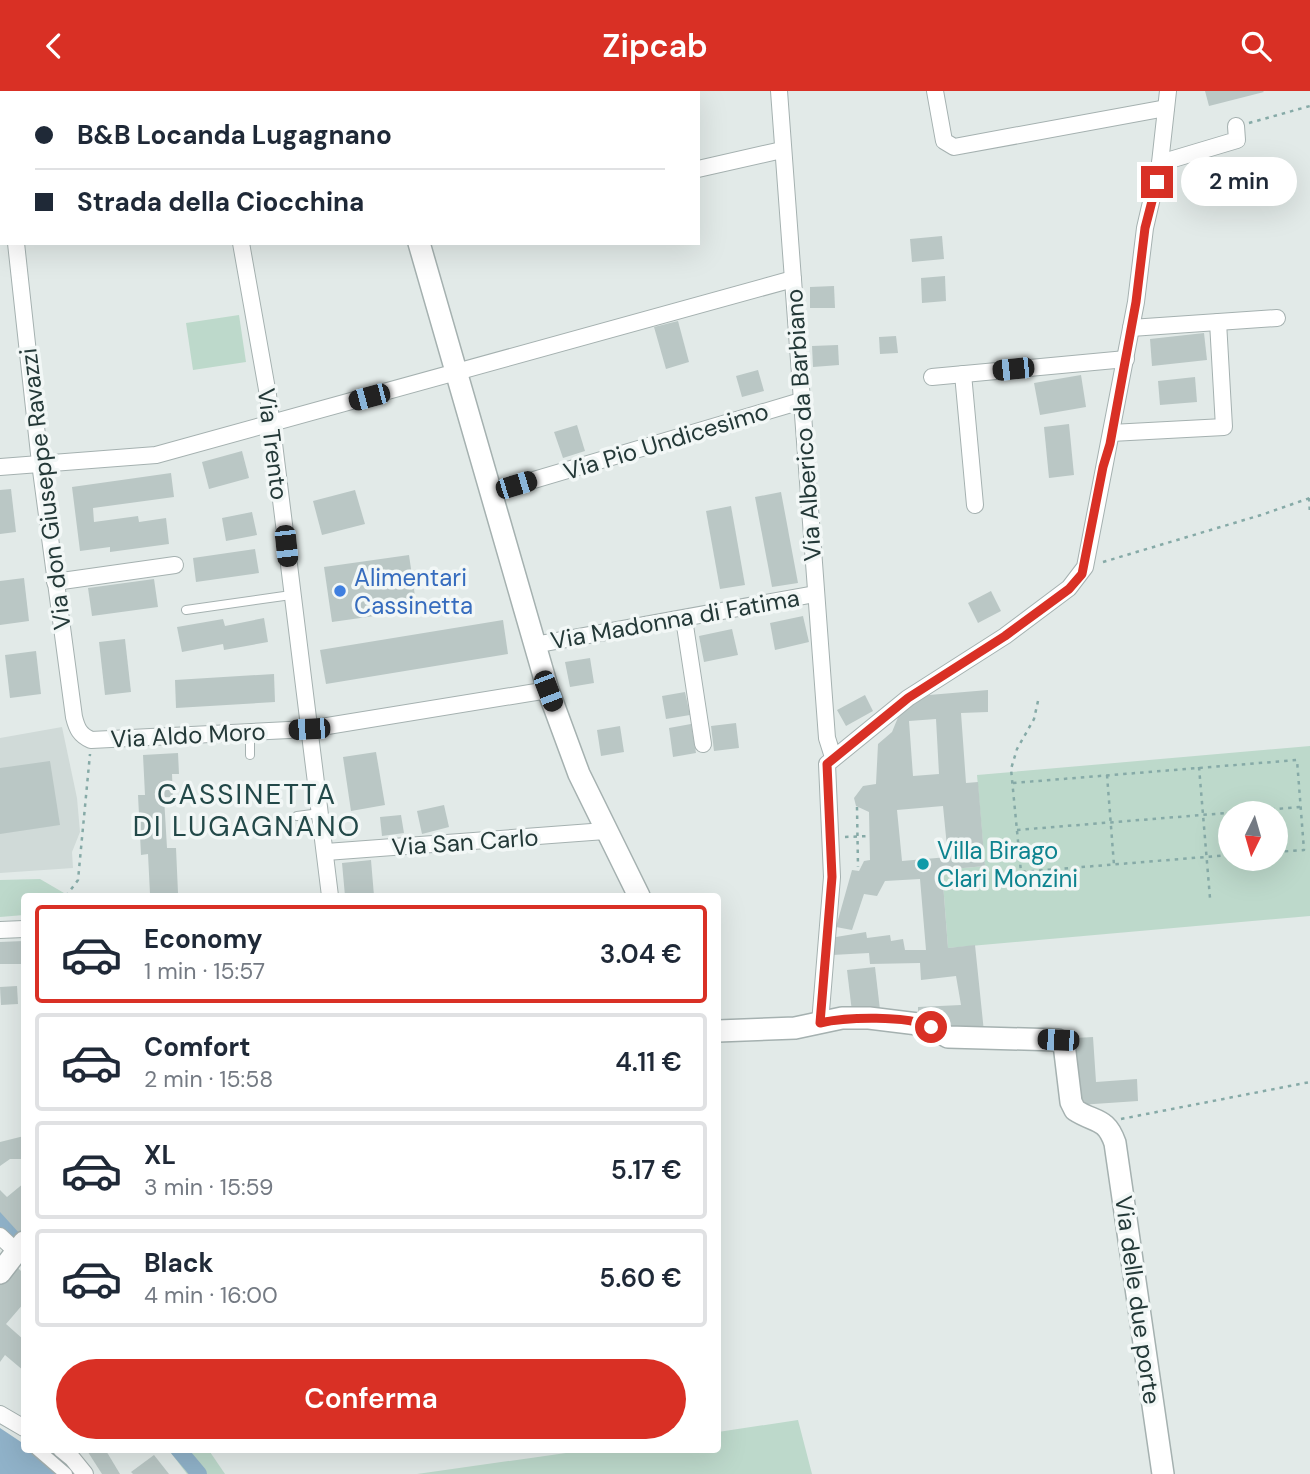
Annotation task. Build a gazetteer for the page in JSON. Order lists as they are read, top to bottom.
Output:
{
  "streets": {
    "street": [
      "Via Alberico da Barbiano",
      "Via Pio Undicesimo",
      "Via Trento",
      "Via don Giuseppe Ravazzi",
      "Via Madonna di Fatima",
      "Via Aldo Moro",
      "Via San Carlo",
      "Via delle due porte"
    ]
  },
  "crossings": [
    ["Via Alberico da Barbiano", "Via Pio Undicesimo"],
    ["Via Alberico da Barbiano", "Via Madonna di Fatima"],
    ["Via Trento", "Via Aldo Moro"],
    ["Via Trento", "Via San Carlo"],
    ["Via don Giuseppe Ravazzi", "Via Aldo Moro"]
  ],
  "districts": ["CASSINETTA DI LUGAGNANO"],
  "places": ["Alimentari Cassinetta", "Villa Birago Clari Monzini"],
  "north": "bottom",
  "page": {
    "header": "Zipcab",
    "banner": ["B&B Locanda Lugagnano", "Strada della Ciocchina"],
    "bubble": "2 min",
    "list": [
      {
        "name": "Economy",
        "note": "1 min · 15:57",
        "value": "3.04 €"
      },
      {
        "name": "Comfort",
        "note": "2 min · 15:58",
        "value": "4.11 €"
      },
      {
        "name": "XL",
        "note": "3 min · 15:59",
        "value": "5.17 €"
      },
      {
        "name": "Black",
        "note": "4 min · 16:00",
        "value": "5.60 €"
      }
    ],
    "buttons": "Conferma"
  }
}
